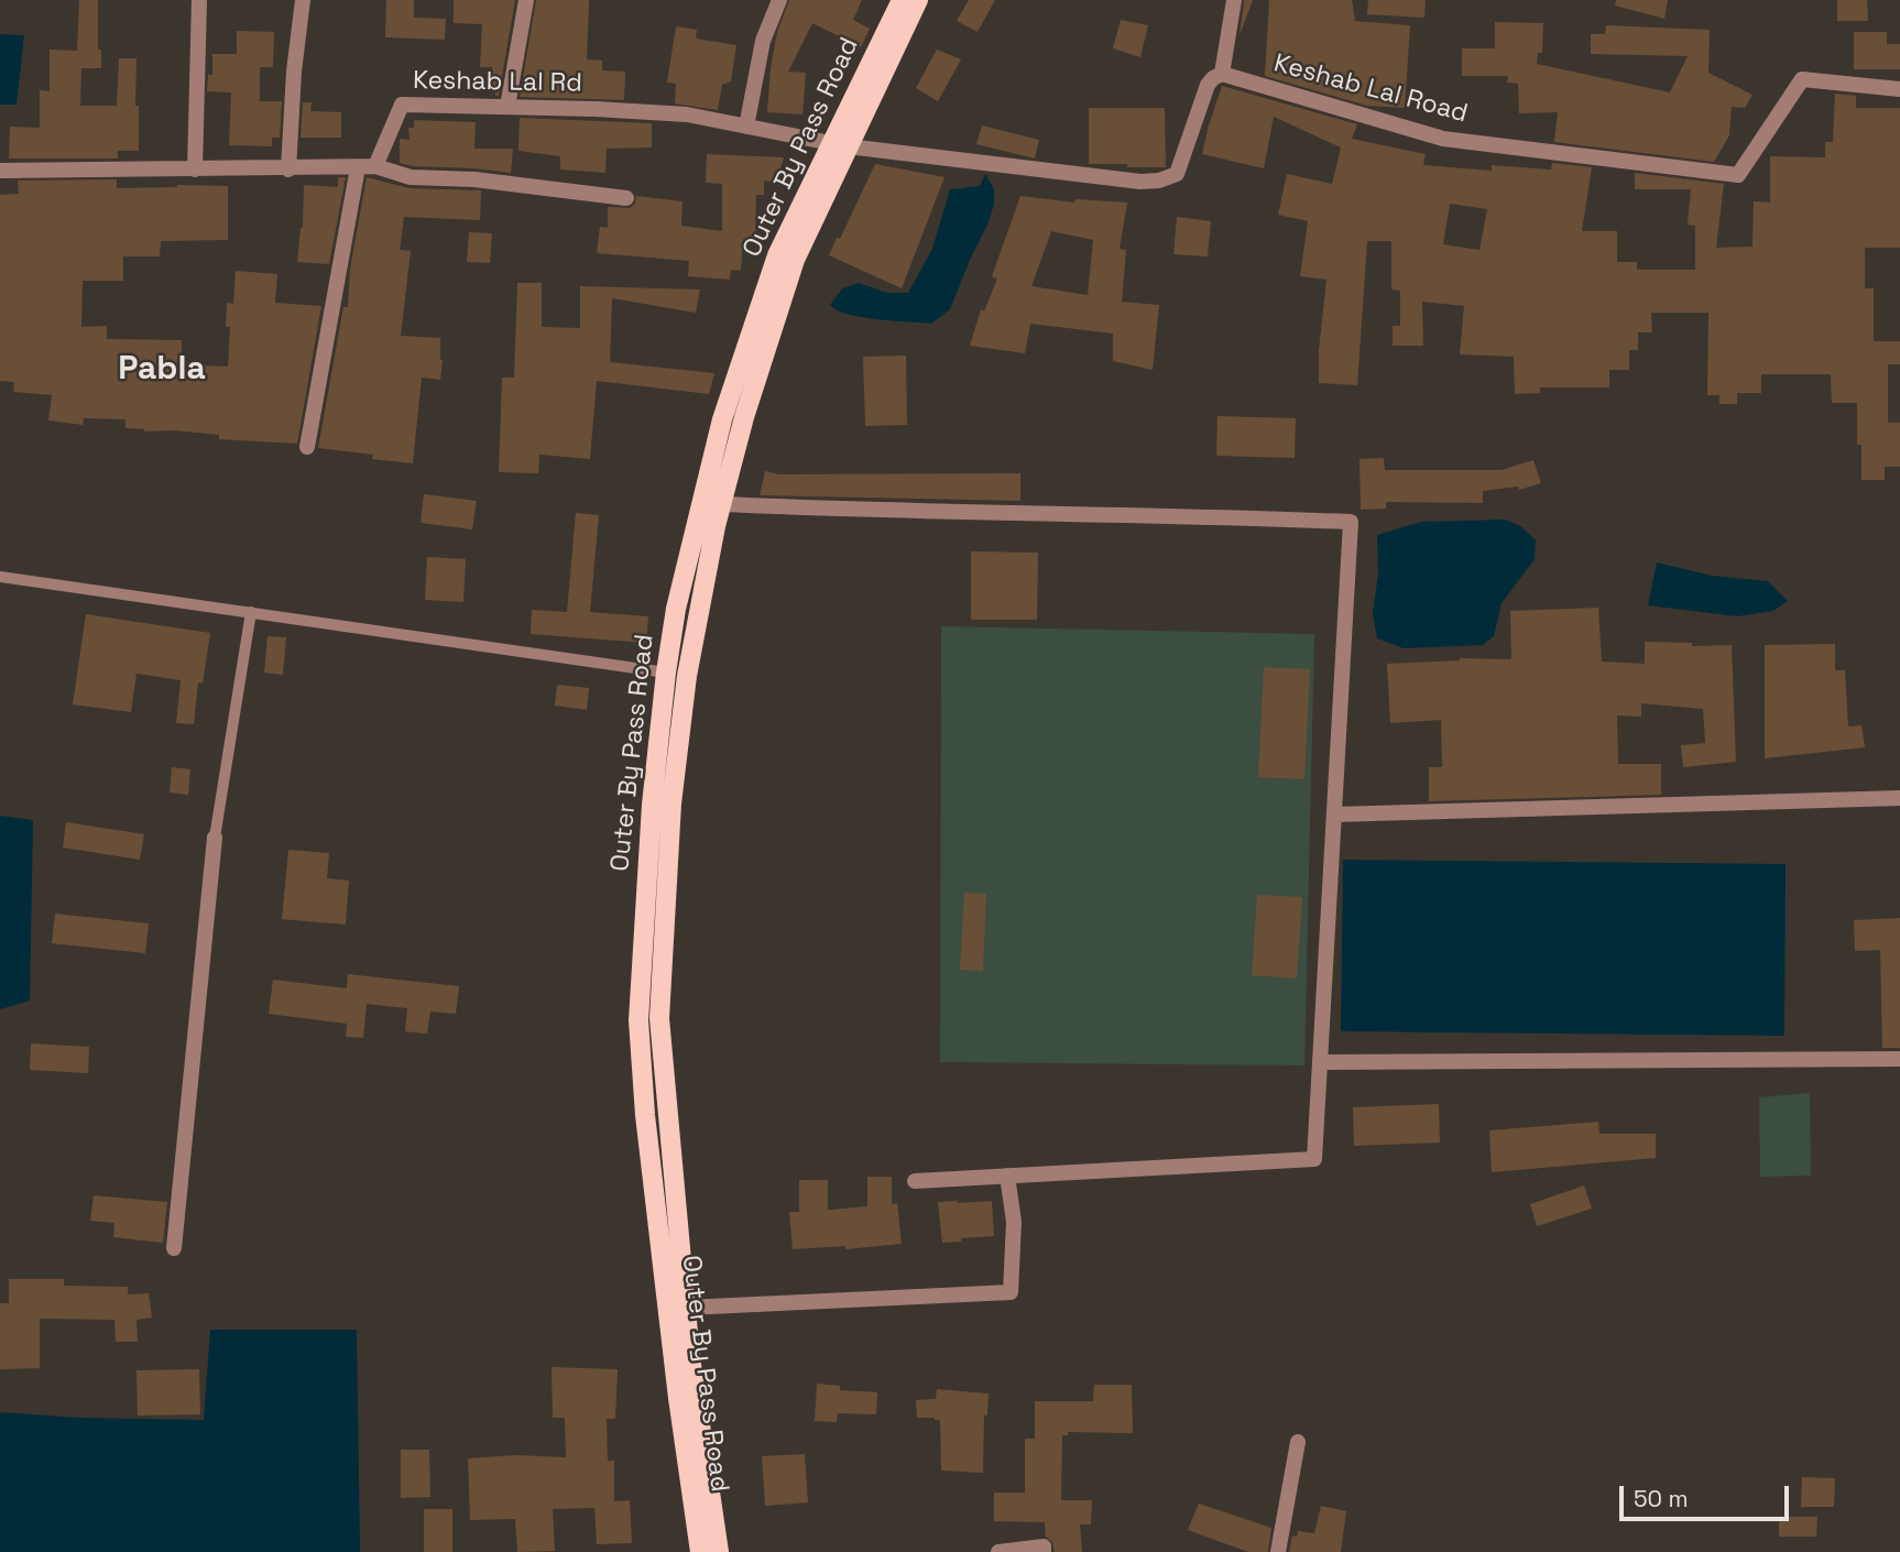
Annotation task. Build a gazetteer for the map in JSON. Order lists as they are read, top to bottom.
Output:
{
  "streets": {
    "main road": ["Outer By Pass Road"],
    "street": ["Keshab Lal Rd", "Keshab Lal Road"]
  },
  "crossings": [
    ["Keshab Lal Rd", "Outer By Pass Road"]
  ],
  "districts": ["Pabla"],
  "scale_bar": "50 m"
}
